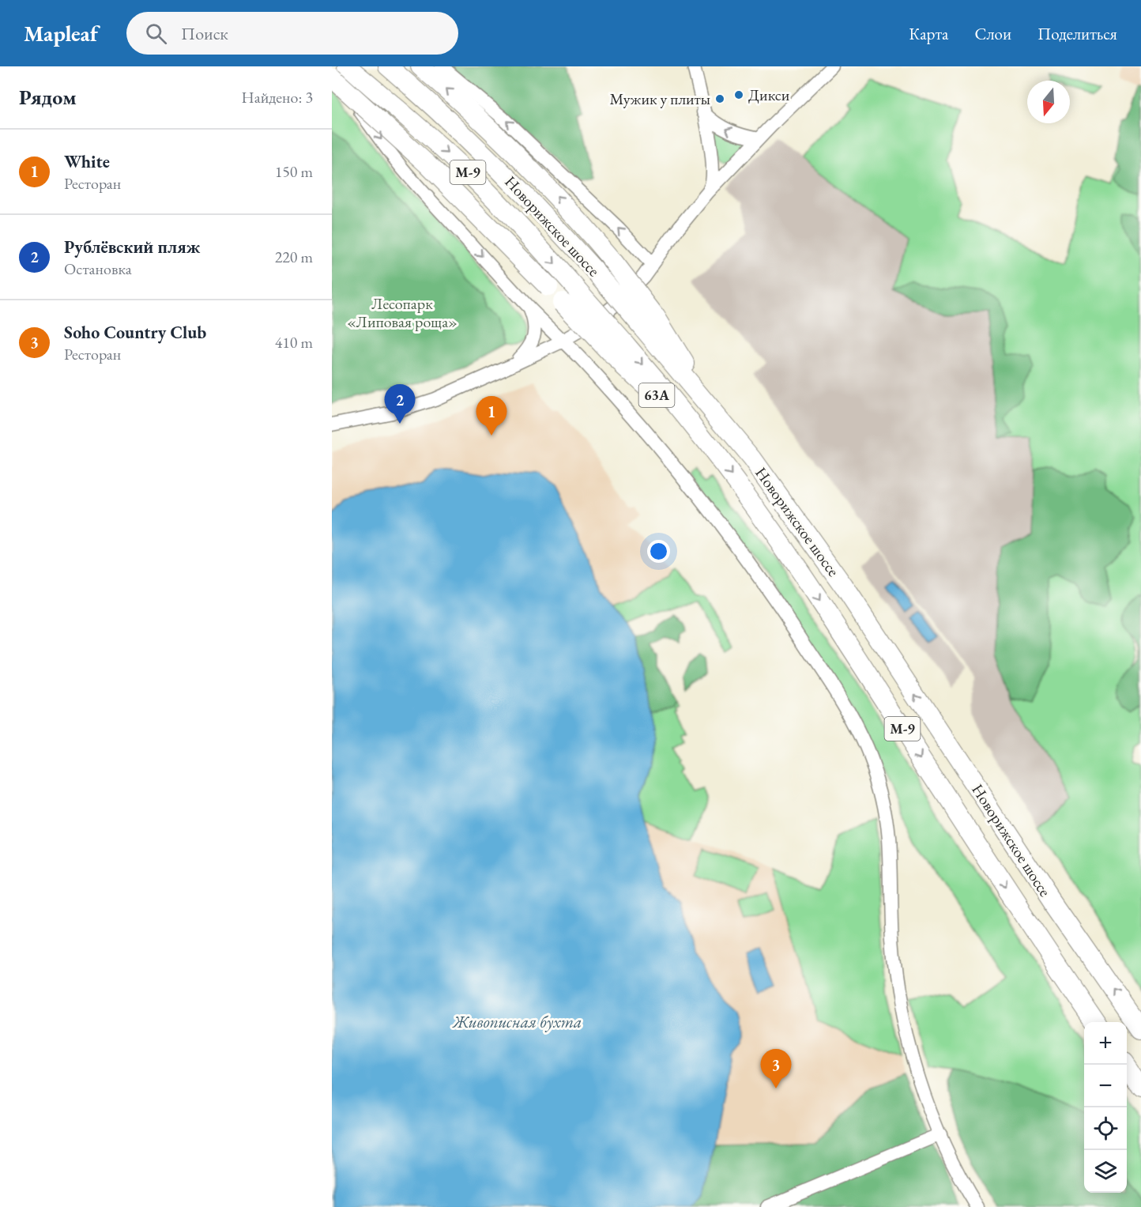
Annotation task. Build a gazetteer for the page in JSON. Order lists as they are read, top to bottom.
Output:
{
  "streets": {
    "highway": ["М-9", "Новорижское шоссе", "63A"]
  },
  "crossings": [
    ["Новорижское шоссе", "63A"]
  ],
  "water": ["Живописная бухта"],
  "parks": ["Лесопарк «Липовая роща»"],
  "places": ["Дикси", "Мужик у плиты"],
  "north": "bottom",
  "page": {
    "header": "Mapleaf",
    "search": "Поиск",
    "nav": ["Карта", "Слои", "Поделиться"],
    "heading": ["Рядом", "Найдено: 3"],
    "list": [
      {
        "mark": "1",
        "name": "White",
        "note": "Ресторан",
        "value": "150 m"
      },
      {
        "mark": "2",
        "name": "Рублёвский пляж",
        "note": "Остановка",
        "value": "220 m"
      },
      {
        "mark": "3",
        "name": "Soho Country Club",
        "note": "Ресторан",
        "value": "410 m"
      }
    ],
    "pins": ["2", "1", "3"],
    "map_buttons": ["+", "−"]
  }
}
